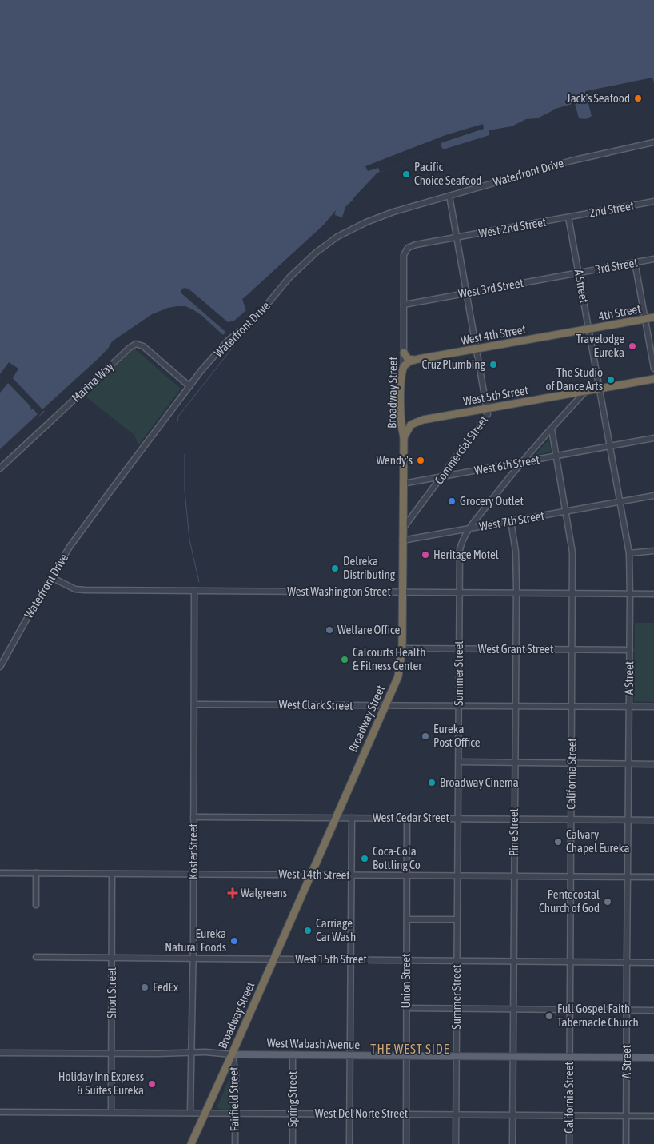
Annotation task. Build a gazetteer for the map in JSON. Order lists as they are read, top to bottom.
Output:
{
  "streets": {
    "highway": [
      "4th Street",
      "West 4th Street",
      "Broadway Street",
      "West 5th Street"
    ],
    "main road": ["West Wabash Avenue"],
    "street": [
      "Waterfront Drive",
      "2nd Street",
      "West 2nd Street",
      "3rd Street",
      "A Street",
      "West 3rd Street",
      "Marina Way",
      "Commercial Street",
      "West 6th Street",
      "West 7th Street",
      "West Washington Street",
      "West Grant Street",
      "Summer Street",
      "West Clark Street",
      "California Street",
      "West Cedar Street",
      "Pine Street",
      "Koster Street",
      "West 14th Street",
      "West 15th Street",
      "Union Street",
      "Short Street",
      "Fairfield Street",
      "Spring Street",
      "West Del Norte Street"
    ]
  },
  "crossings": [
    ["Waterfront Drive", "Marina Way"],
    ["Waterfront Drive", "Commercial Street"],
    ["Waterfront Drive", "West Washington Street"],
    ["2nd Street", "West 2nd Street"],
    ["2nd Street", "A Street"],
    ["West 2nd Street", "A Street"],
    ["West 2nd Street", "Broadway Street"],
    ["West 2nd Street", "Commercial Street"],
    ["3rd Street", "A Street"],
    ["3rd Street", "West 3rd Street"],
    ["A Street", "West 3rd Street"],
    ["A Street", "4th Street"],
    ["A Street", "West 4th Street"],
    ["A Street", "West 5th Street"],
    ["A Street", "West 6th Street"],
    ["A Street", "West 7th Street"],
    ["A Street", "West Washington Street"],
    ["A Street", "West Grant Street"],
    ["A Street", "West Clark Street"],
    ["A Street", "West Cedar Street"],
    ["A Street", "West 14th Street"],
    ["A Street", "West 15th Street"],
    ["A Street", "West Wabash Avenue"],
    ["A Street", "West Del Norte Street"],
    ["West 3rd Street", "Broadway Street"],
    ["West 3rd Street", "Commercial Street"],
    ["4th Street", "West 4th Street"],
    ["West 4th Street", "Broadway Street"],
    ["West 4th Street", "Commercial Street"],
    ["Broadway Street", "Commercial Street"],
    ["Broadway Street", "West 6th Street"],
    ["Broadway Street", "West 7th Street"],
    ["Broadway Street", "West Washington Street"],
    ["Broadway Street", "West Grant Street"],
    ["Broadway Street", "West Clark Street"],
    ["Broadway Street", "West Cedar Street"],
    ["Broadway Street", "West 14th Street"],
    ["Broadway Street", "West 15th Street"],
    ["Broadway Street", "West Wabash Avenue"],
    ["Broadway Street", "Fairfield Street"],
    ["Broadway Street", "West Del Norte Street"],
    ["West 5th Street", "Commercial Street"],
    ["West 5th Street", "Summer Street"],
    ["Commercial Street", "West 6th Street"],
    ["West 6th Street", "Summer Street"],
    ["West 6th Street", "California Street"],
    ["West 7th Street", "Summer Street"],
    ["West 7th Street", "California Street"],
    ["West 7th Street", "Pine Street"],
    ["West Washington Street", "Summer Street"],
    ["West Washington Street", "California Street"],
    ["West Washington Street", "Pine Street"],
    ["West Washington Street", "Koster Street"],
    ["West Grant Street", "Summer Street"],
    ["West Grant Street", "California Street"],
    ["West Grant Street", "Pine Street"],
    ["Summer Street", "West Clark Street"],
    ["Summer Street", "California Street"],
    ["Summer Street", "West Cedar Street"],
    ["Summer Street", "West 14th Street"],
    ["Summer Street", "West 15th Street"],
    ["Summer Street", "West Wabash Avenue"],
    ["Summer Street", "West Del Norte Street"],
    ["West Clark Street", "California Street"],
    ["West Clark Street", "Pine Street"],
    ["West Clark Street", "Koster Street"],
    ["California Street", "West Cedar Street"],
    ["California Street", "West 14th Street"],
    ["California Street", "West 15th Street"],
    ["California Street", "West Wabash Avenue"],
    ["California Street", "West Del Norte Street"],
    ["West Cedar Street", "Pine Street"],
    ["West Cedar Street", "Koster Street"],
    ["West Cedar Street", "Union Street"],
    ["Pine Street", "West 14th Street"],
    ["Pine Street", "West 15th Street"],
    ["Pine Street", "West Wabash Avenue"],
    ["Pine Street", "West Del Norte Street"],
    ["Koster Street", "West 14th Street"],
    ["Koster Street", "West 15th Street"],
    ["Koster Street", "West Wabash Avenue"],
    ["Koster Street", "West Del Norte Street"],
    ["West 14th Street", "Union Street"],
    ["West 14th Street", "Short Street"],
    ["West 15th Street", "Union Street"],
    ["West 15th Street", "Short Street"],
    ["Union Street", "West Wabash Avenue"],
    ["Union Street", "West Del Norte Street"],
    ["Short Street", "West Wabash Avenue"],
    ["Short Street", "West Del Norte Street"],
    ["West Wabash Avenue", "Fairfield Street"],
    ["West Wabash Avenue", "Spring Street"],
    ["Fairfield Street", "West Del Norte Street"],
    ["Spring Street", "West Del Norte Street"]
  ],
  "districts": ["THE WEST SIDE"],
  "places": {
    "other": [
      "Jack's Seafood",
      "Pacific Choice Seafood",
      "Travelodge Eureka",
      "Cruz Plumbing",
      "The Studio of Dance Arts",
      "Wendy's",
      "Grocery Outlet",
      "Heritage Motel",
      "Delreka Distributing",
      "Welfare Office",
      "Calcourts Health & Fitness Center",
      "Eureka Post Office",
      "Broadway Cinema",
      "Calvary Chapel Eureka",
      "Coca-Cola Bottling Co",
      "Pentecostal Church of God",
      "Carriage Car Wash",
      "Eureka Natural Foods",
      "FedEx",
      "Full Gospel Faith Tabernacle Church",
      "Holiday Inn Express & Suites Eureka"
    ],
    "health": ["Walgreens"]
  }
}
